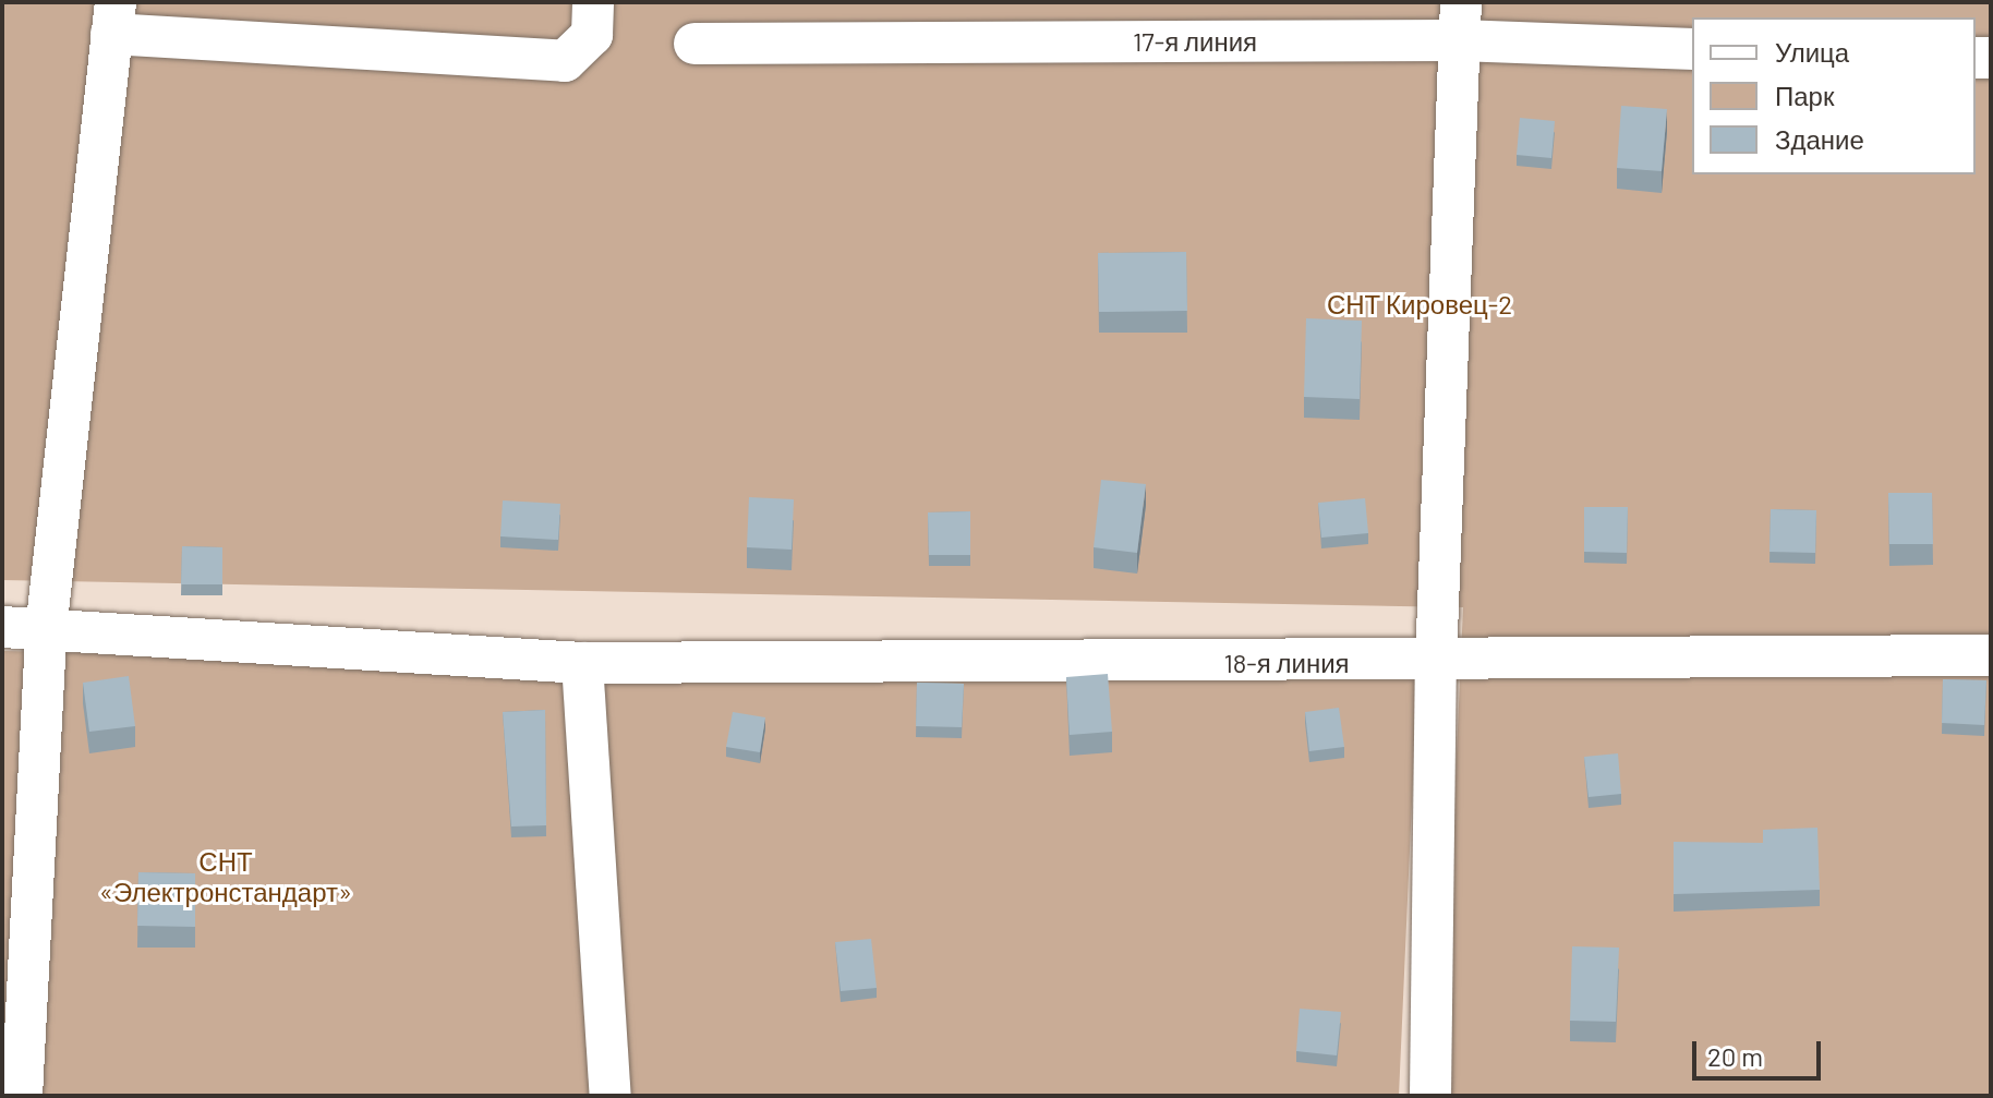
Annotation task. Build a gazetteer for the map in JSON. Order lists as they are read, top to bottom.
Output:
{
  "streets": {
    "street": ["17-я линия", "18-я линия"]
  },
  "parks": ["СНТ Кировец-2", "СНТ «Электронстандарт»"],
  "legend": ["Улица", "Парк", "Здание"],
  "scale_bar": "20 m"
}
